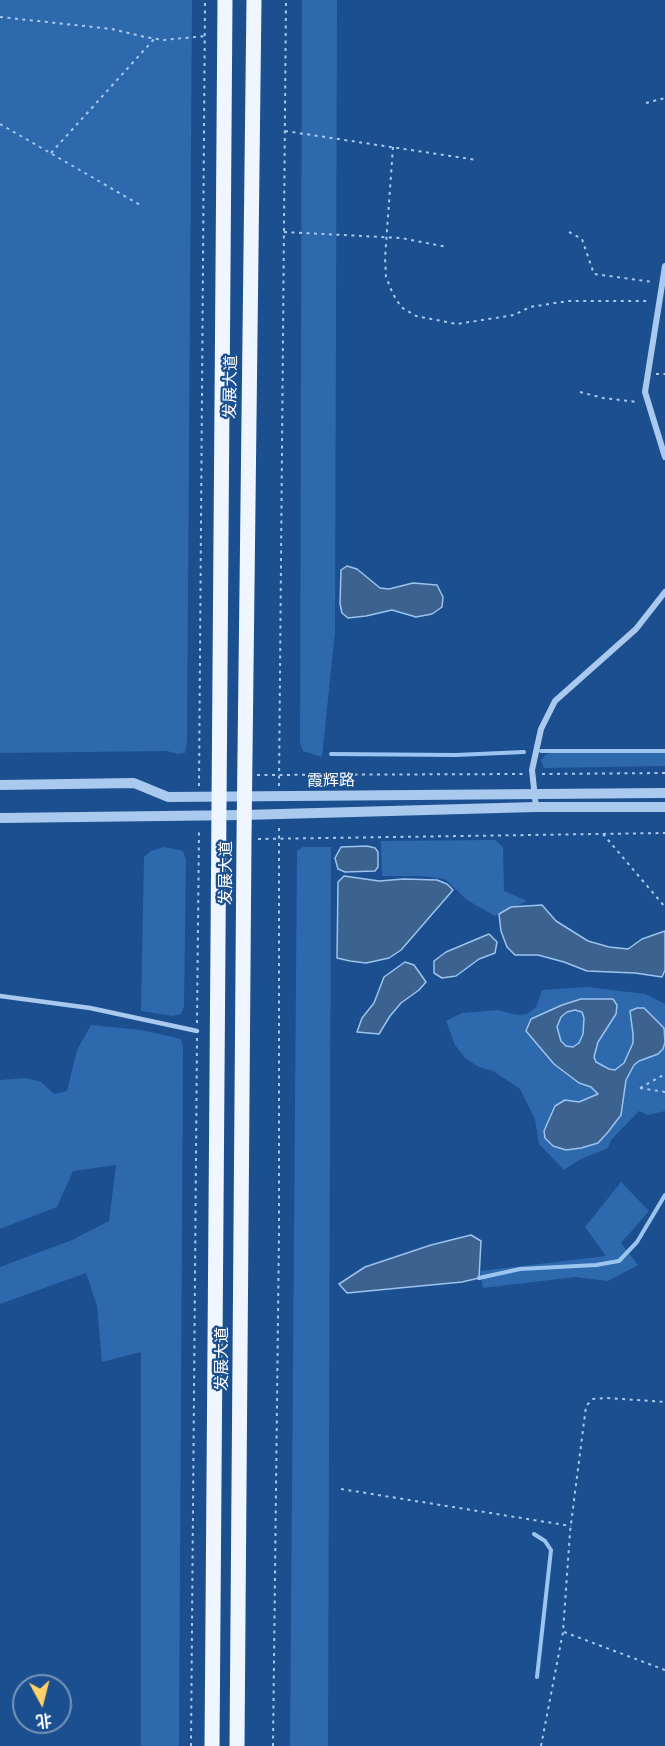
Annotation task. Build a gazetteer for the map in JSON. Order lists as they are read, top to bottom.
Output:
{
  "streets": {
    "main road": ["发展大道"],
    "street": ["霞辉路"]
  },
  "crossings": [
    ["发展大道", "霞辉路"]
  ],
  "north": "bottom"
}
